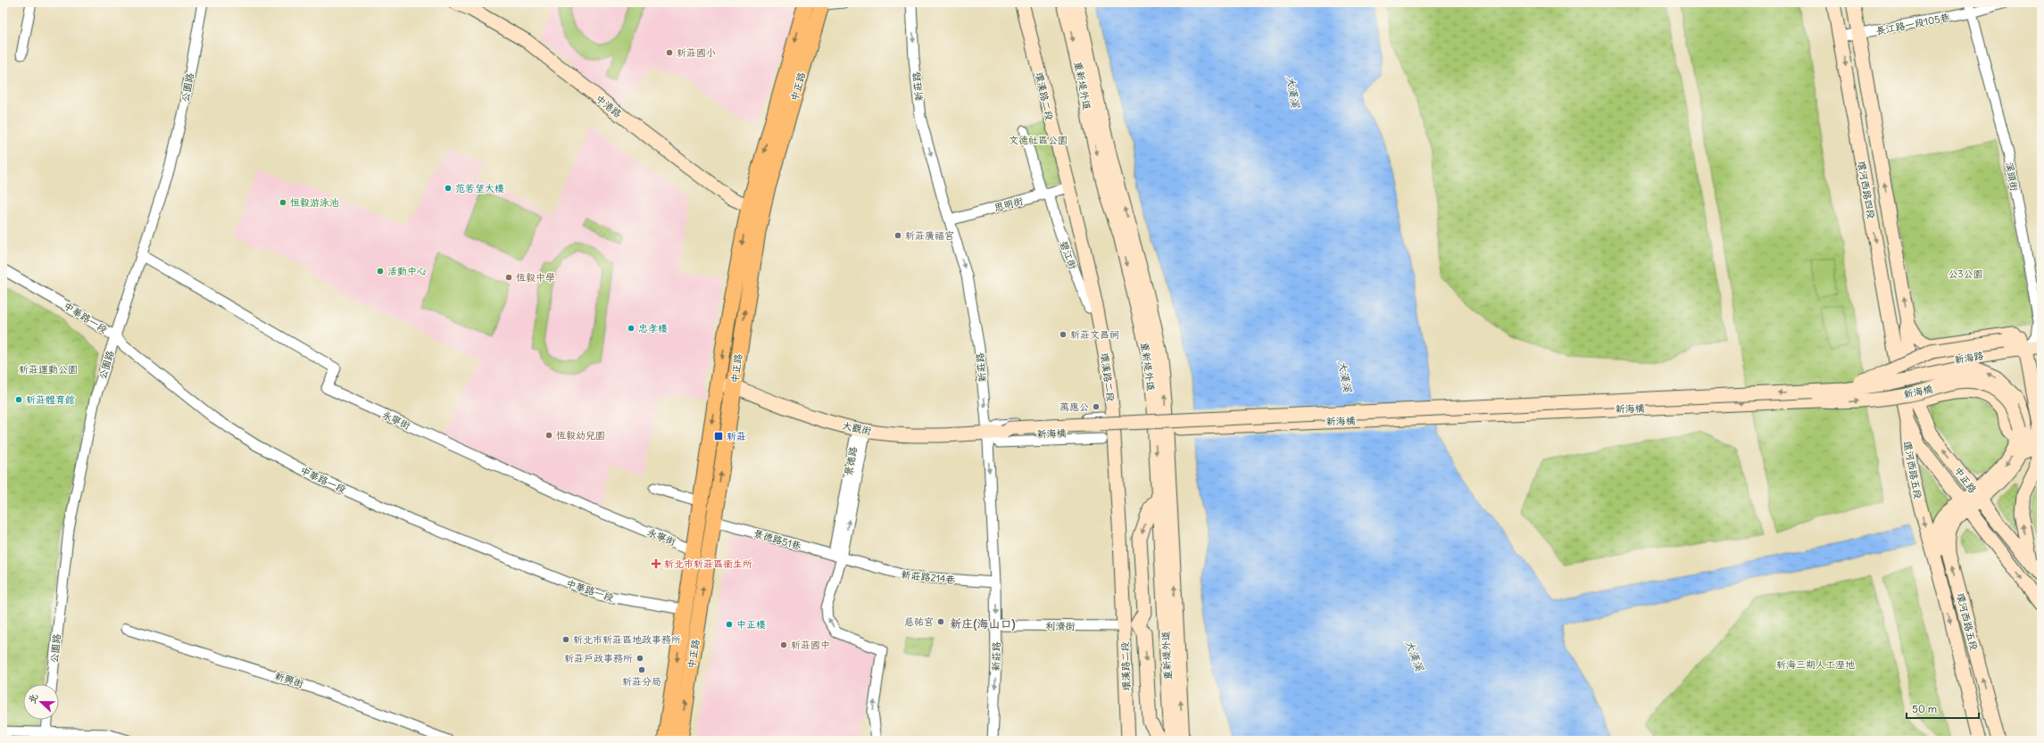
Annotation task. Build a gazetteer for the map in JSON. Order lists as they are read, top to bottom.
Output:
{
  "streets": {
    "main road": ["中正路"],
    "street": [
      "長江路一段105巷",
      "重新堤外道",
      "新莊路",
      "公園路",
      "環漢路二段",
      "中港路",
      "溪頭街",
      "環河西路四段",
      "思明街",
      "碧江街",
      "中華路一段",
      "新海路",
      "新海橋",
      "永寧街",
      "大觀街",
      "景德路",
      "還河西路五段",
      "景德路51巷",
      "新莊路214巷",
      "環河西路五段",
      "利濟街",
      "新興街"
    ]
  },
  "crossings": [
    ["長江路一段105巷", "溪頭街"],
    ["長江路一段105巷", "環河西路四段"],
    ["中正路", "中港路"],
    ["中正路", "環河西路四段"],
    ["中正路", "中華路一段"],
    ["中正路", "新海路"],
    ["中正路", "永寧街"],
    ["中正路", "大觀街"],
    ["中正路", "還河西路五段"],
    ["中正路", "景德路51巷"],
    ["中正路", "環河西路五段"],
    ["新莊路", "思明街"],
    ["新莊路", "大觀街"],
    ["新莊路", "新莊路214巷"],
    ["新莊路", "利濟街"],
    ["公園路", "中華路一段"],
    ["公園路", "永寧街"],
    ["環漢路二段", "思明街"],
    ["環漢路二段", "碧江街"],
    ["環漢路二段", "利濟街"],
    ["溪頭街", "新海路"],
    ["環河西路四段", "新海路"],
    ["環河西路四段", "還河西路五段"],
    ["思明街", "碧江街"],
    ["新海路", "還河西路五段"],
    ["新海橋", "大觀街"],
    ["大觀街", "景德路"],
    ["景德路", "景德路51巷"],
    ["景德路", "新莊路214巷"],
    ["還河西路五段", "環河西路五段"],
    ["景德路51巷", "新莊路214巷"]
  ],
  "one_way": ["新莊路", "景德路"],
  "districts": ["新庄(海山口)"],
  "water": ["大漢溪"],
  "parks": [
    "文德社區公園",
    "公3公園",
    "新莊運動公園",
    "新海三期人工溼地"
  ],
  "places": {
    "other": [
      "新莊國小",
      "范若望大樓",
      "恒毅游泳池",
      "新莊廣福宮",
      "活動中心",
      "恆毅中學",
      "忠孝樓",
      "新莊文昌祠",
      "新莊體育館",
      "萬應公",
      "恆毅幼兒園",
      "慈祐宮",
      "中正樓",
      "新北市新莊區地政事務所",
      "新莊國中",
      "新莊戶政事務所",
      "新莊分局"
    ],
    "transit": ["新莊"],
    "health": ["新北市新莊區衛生所"]
  },
  "scale_bar": "50 m",
  "north": "left"
}
